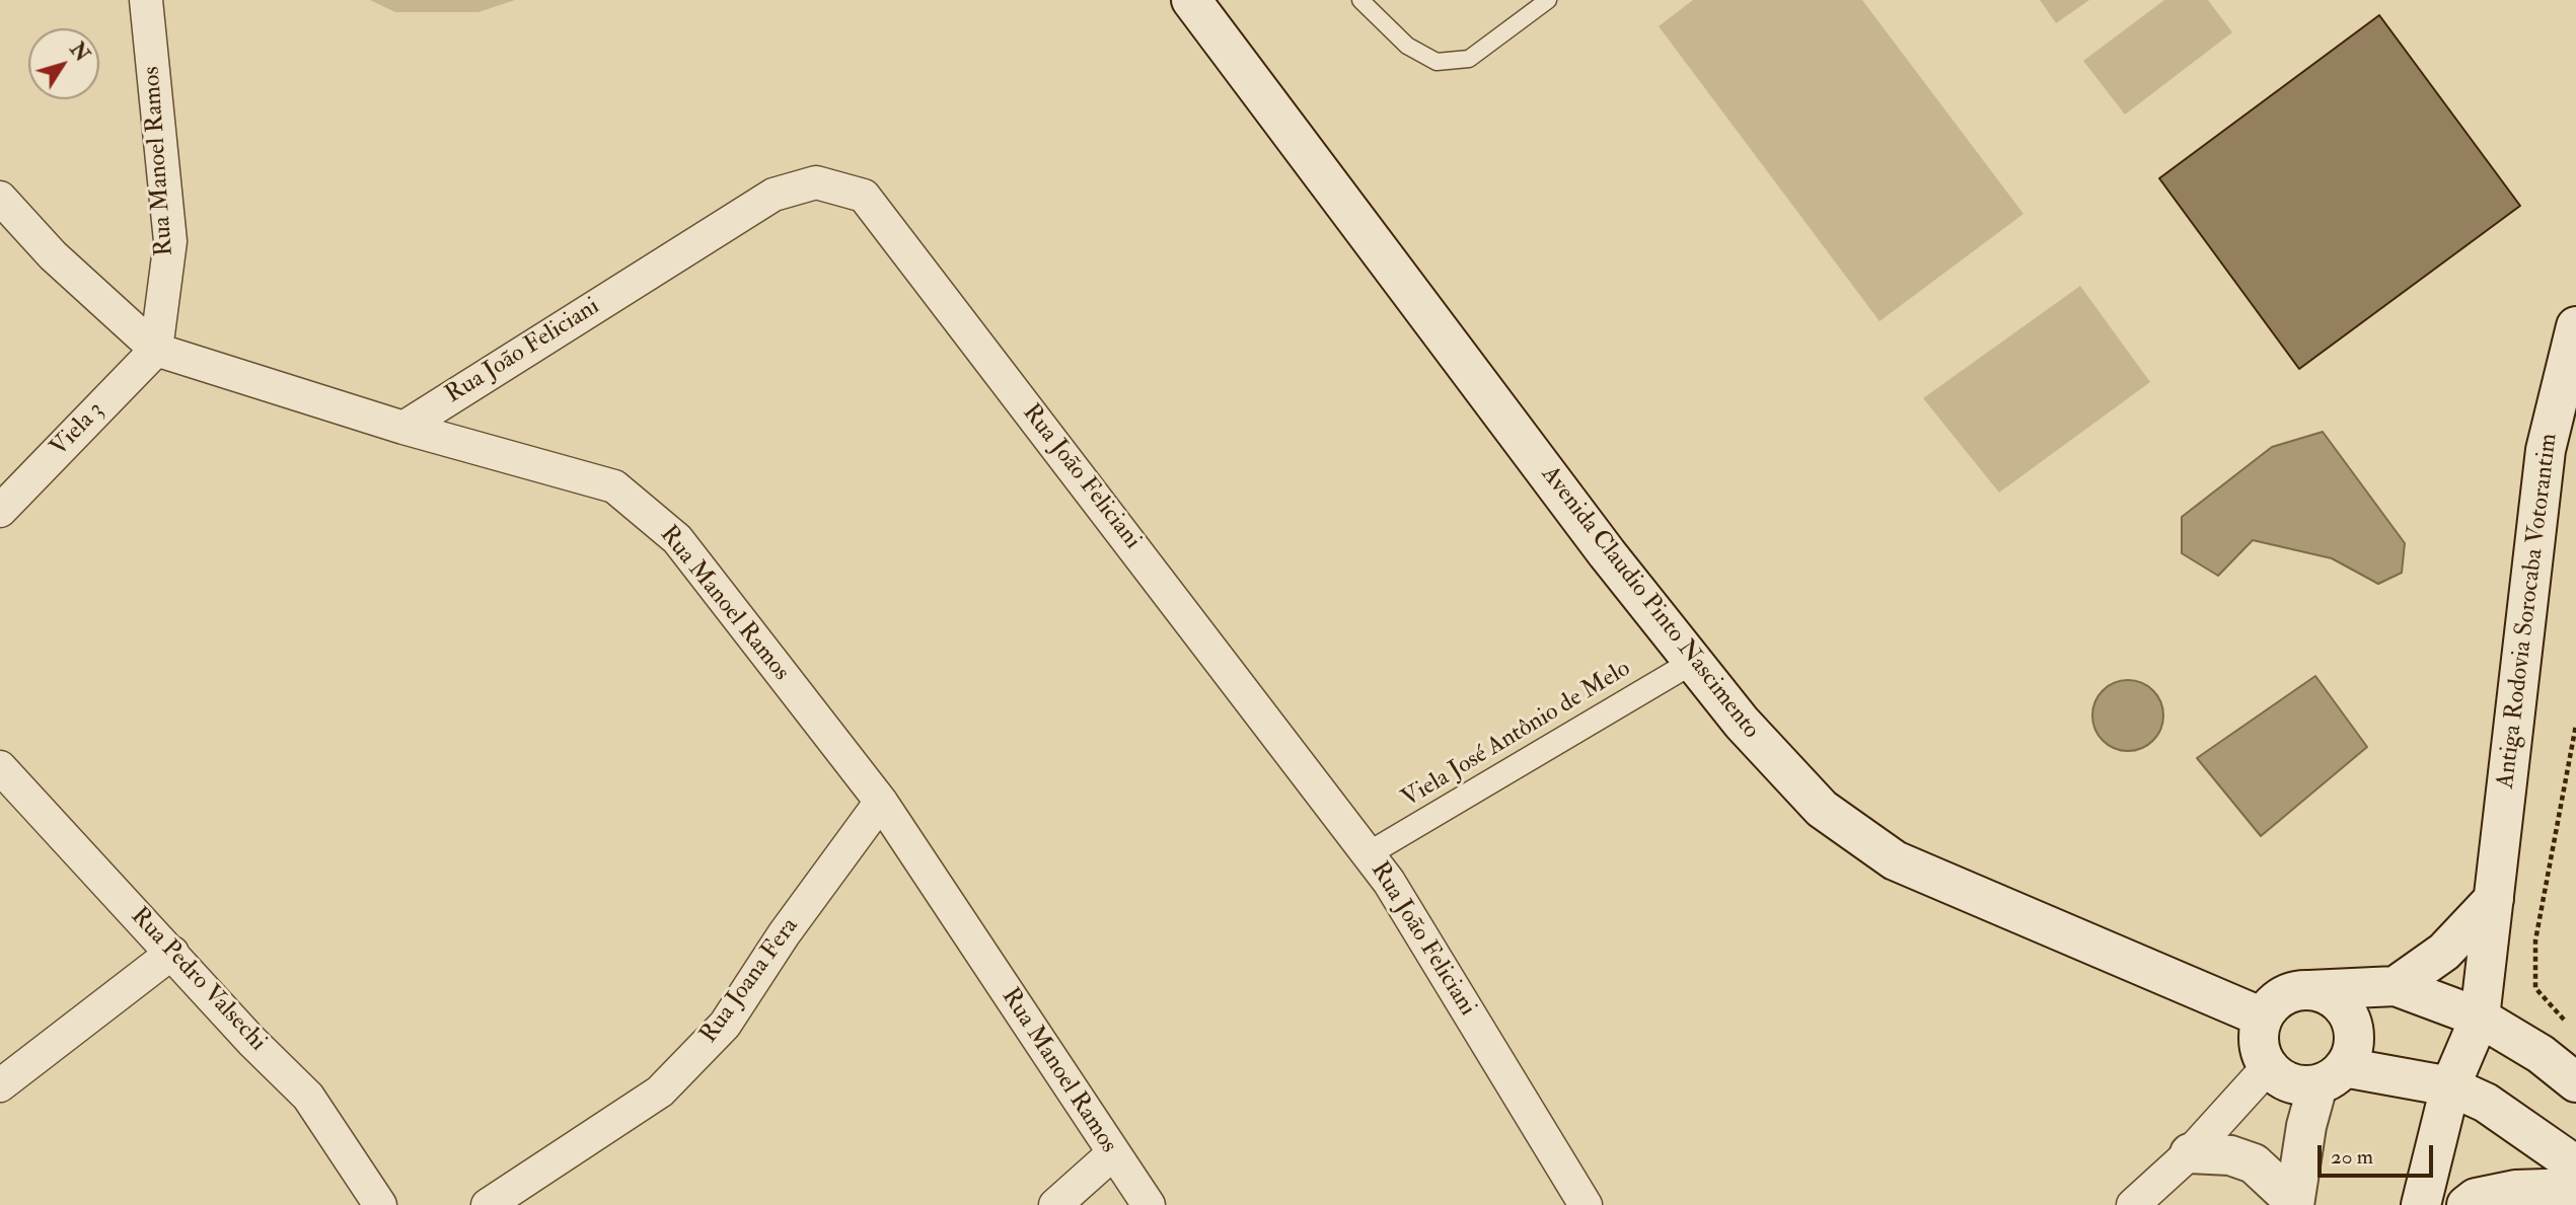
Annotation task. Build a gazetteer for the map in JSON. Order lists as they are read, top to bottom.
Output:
{
  "streets": {
    "main road": ["Avenida Claudio Pinto Nascimento", "Antiga Rodovia Sorocaba Votorantim"],
    "street": [
      "Rua Manoel Ramos",
      "Rua João Feliciani",
      "Viela 3",
      "Viela José Antônio de Melo",
      "Rua Pedro Valsechi",
      "Rua Joana Fera"
    ]
  },
  "crossings": [
    ["Rua Manoel Ramos", "Rua João Feliciani"],
    ["Rua Manoel Ramos", "Viela 3"],
    ["Rua Manoel Ramos", "Rua Joana Fera"],
    ["Rua João Feliciani", "Viela José Antônio de Melo"],
    ["Avenida Claudio Pinto Nascimento", "Viela José Antônio de Melo"]
  ],
  "scale_bar": "20 m",
  "north": "top right"
}
